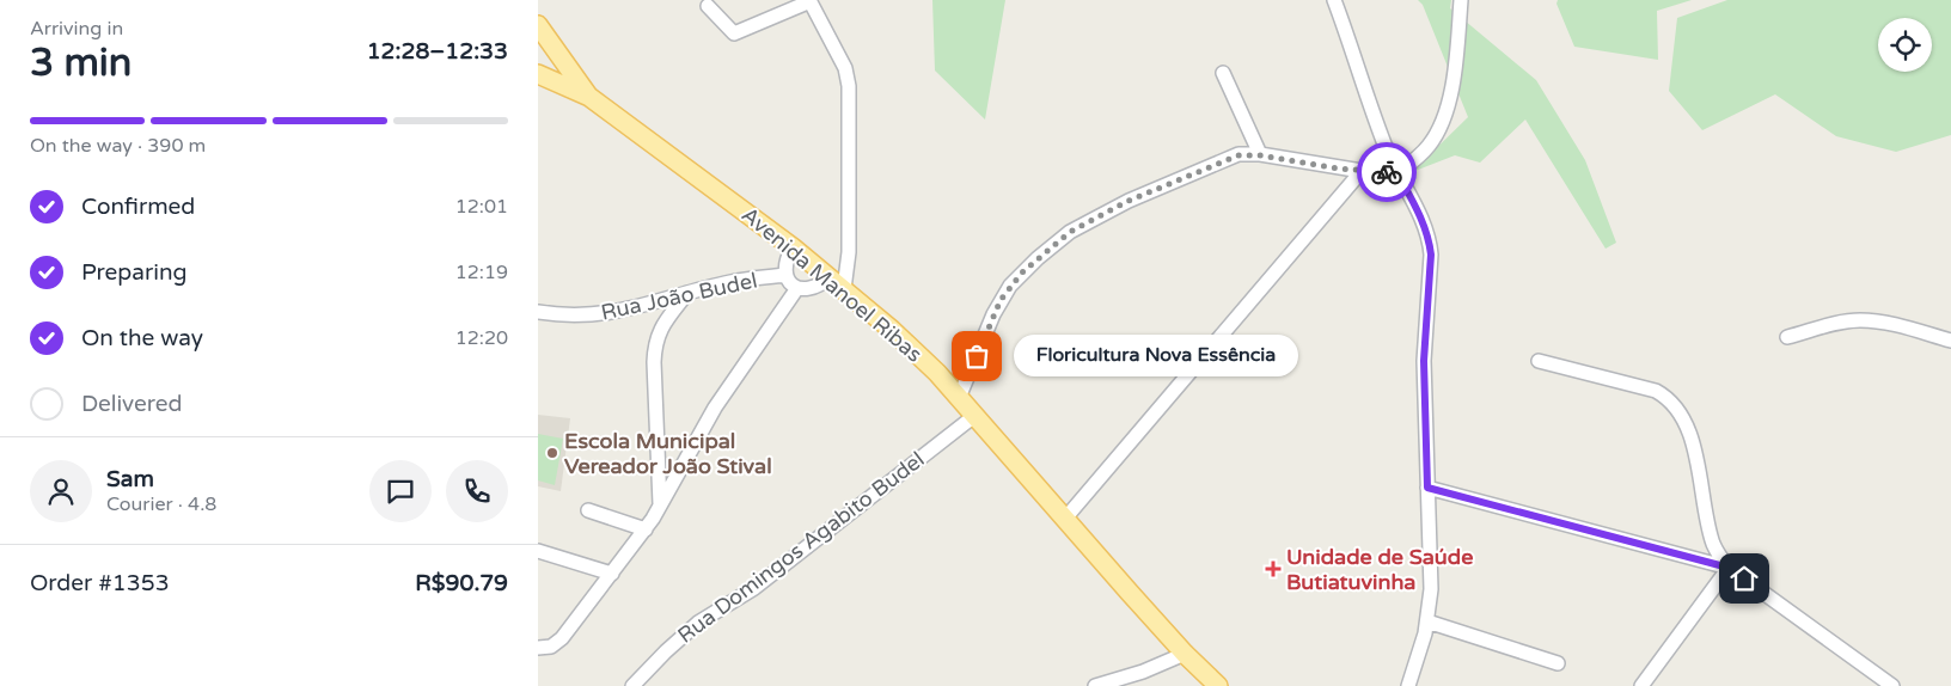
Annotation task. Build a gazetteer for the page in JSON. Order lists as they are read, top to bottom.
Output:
{
  "streets": {
    "main road": ["Avenida Manoel Ribas"],
    "street": ["Rua João Budel", "Rua Domingos Agabito Budel"]
  },
  "crossings": [
    ["Avenida Manoel Ribas", "Rua Domingos Agabito Budel"]
  ],
  "places": {
    "other": ["Floricultura Nova Essência", "Escola Municipal Vereador João Stival"],
    "health": ["Unidade de Saúde Butiatuvinha"]
  },
  "page": {
    "heading": ["3 min", "Arriving in", "12:28–12:33"],
    "panel": [
      "Sam",
      "Courier · 4.8",
      "Order #1353",
      "R$90.79"
    ],
    "bar": "On the way · 390 m",
    "list": [
      ["Confirmed", "12:01"],
      ["Preparing", "12:19"],
      ["On the way", "12:20"],
      "Delivered"
    ],
    "bubble": "Floricultura Nova Essência"
  }
}
